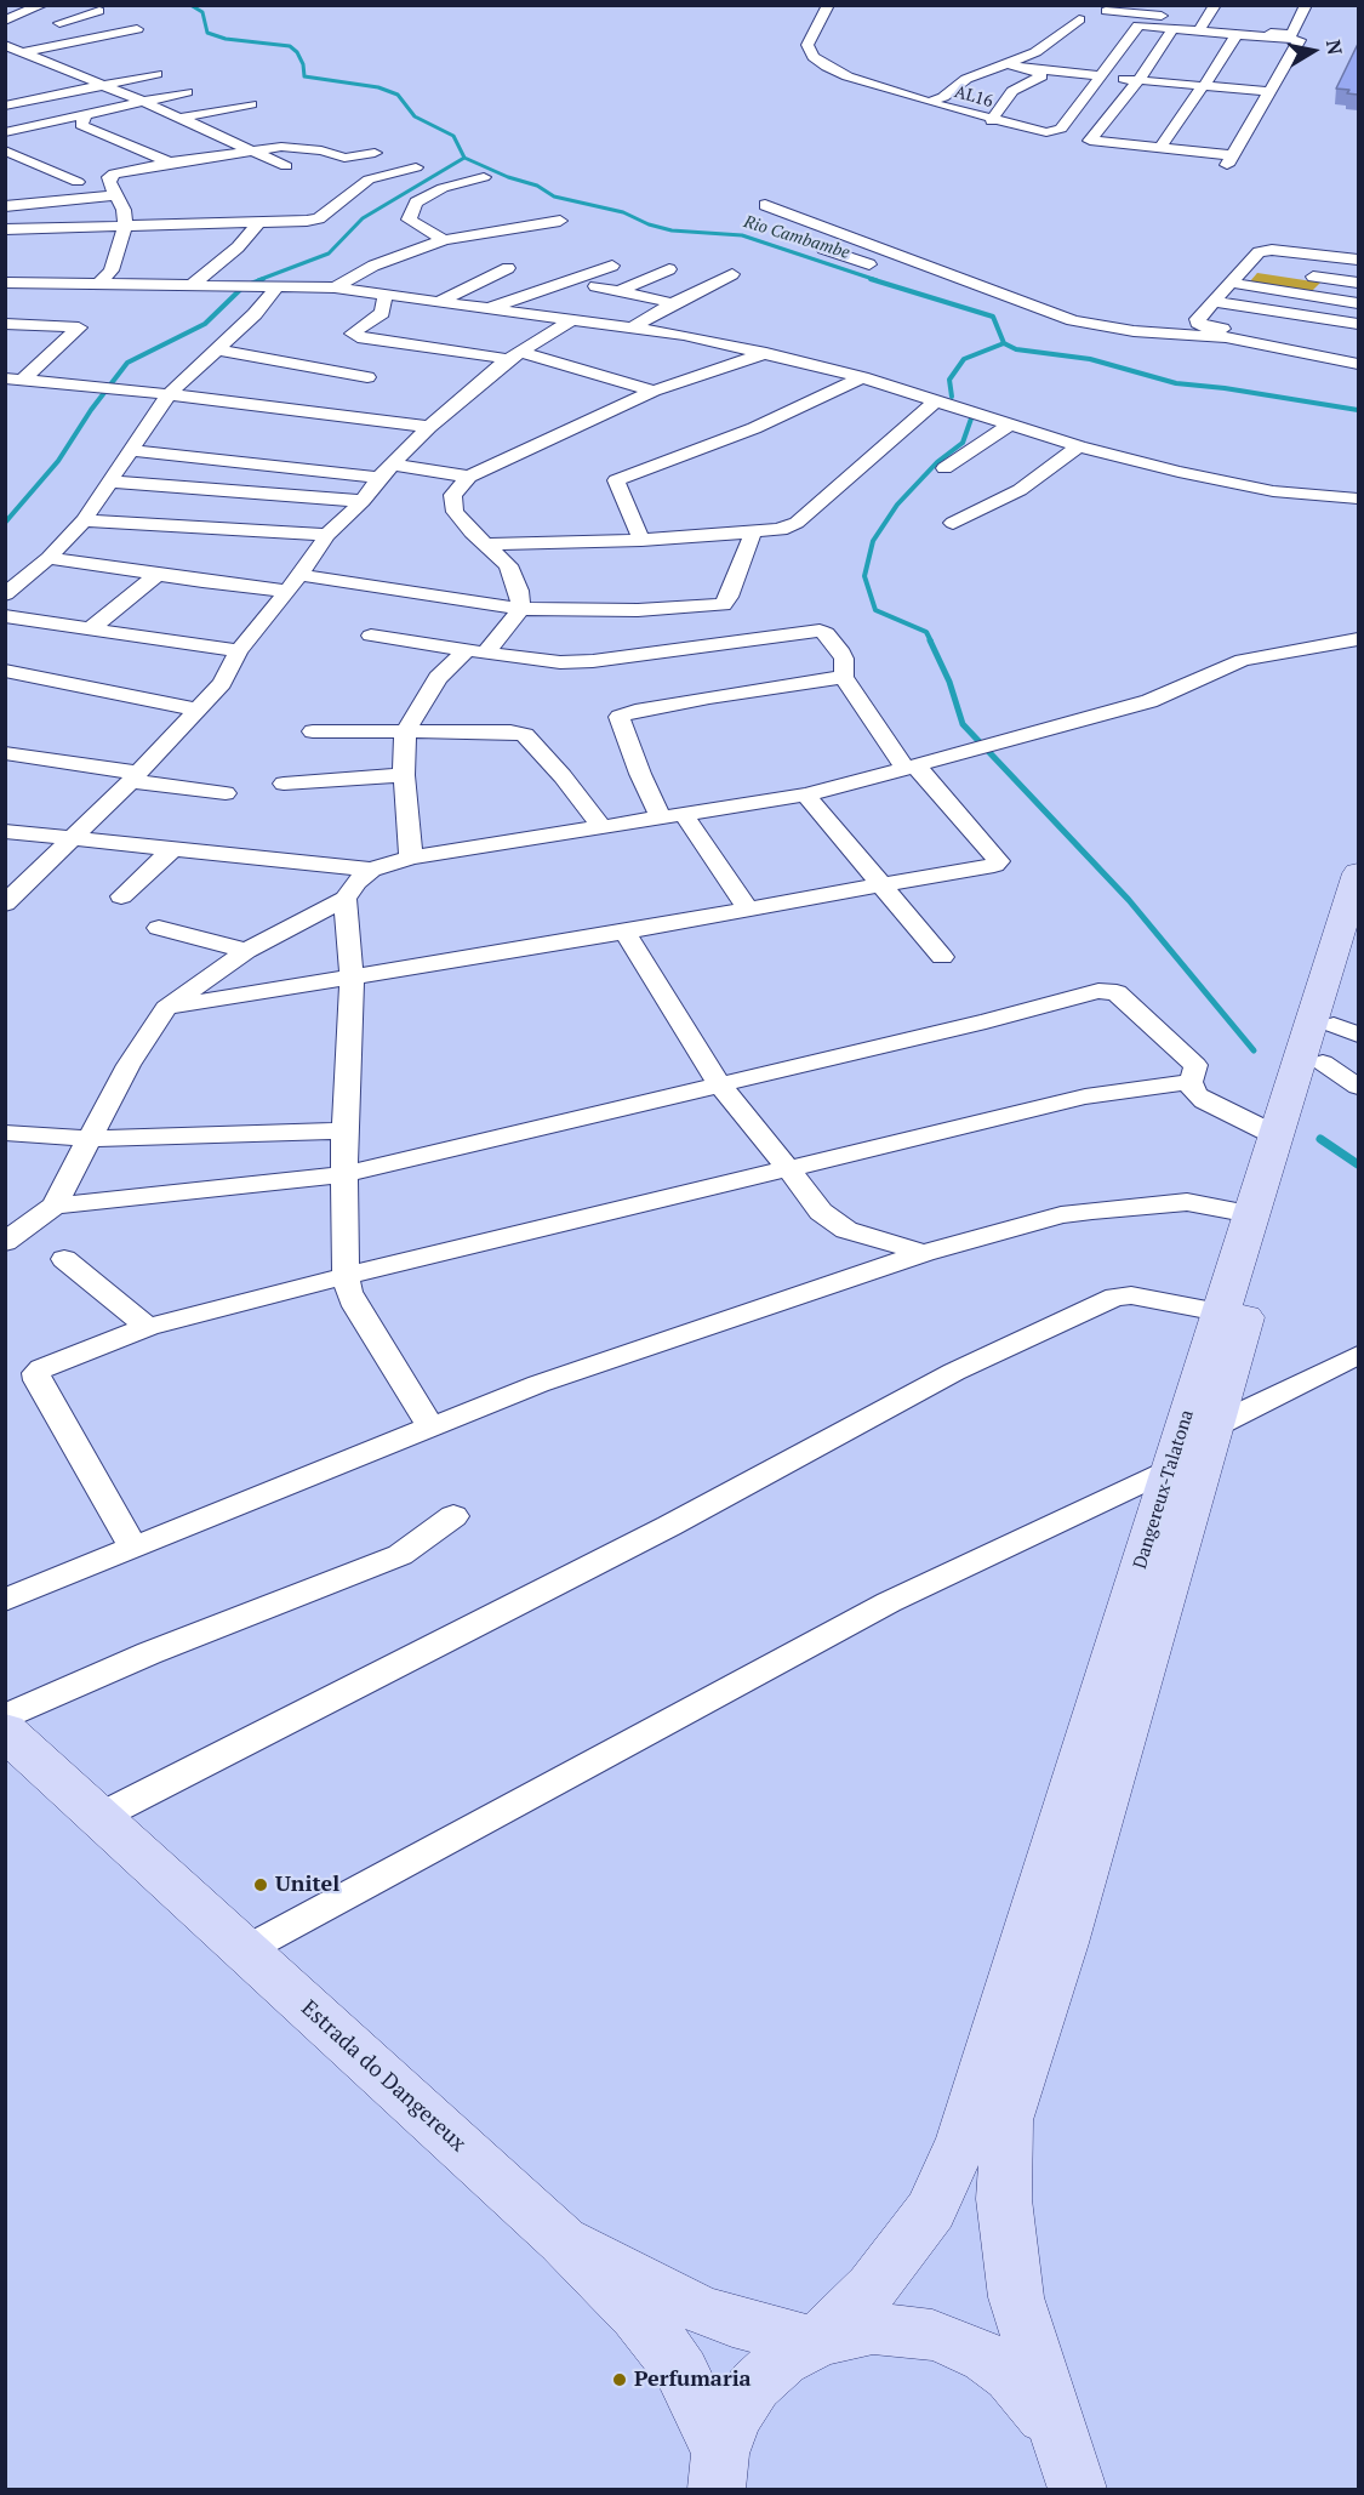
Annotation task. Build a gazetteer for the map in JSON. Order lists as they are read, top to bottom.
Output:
{
  "streets": {
    "main road": ["Dangereux-Talatona", "Estrada do Dangereux"],
    "street": ["AL16"]
  },
  "water": ["Rio Cambambe"],
  "places": ["Unitel", "Perfumaria"],
  "north": "right"
}
